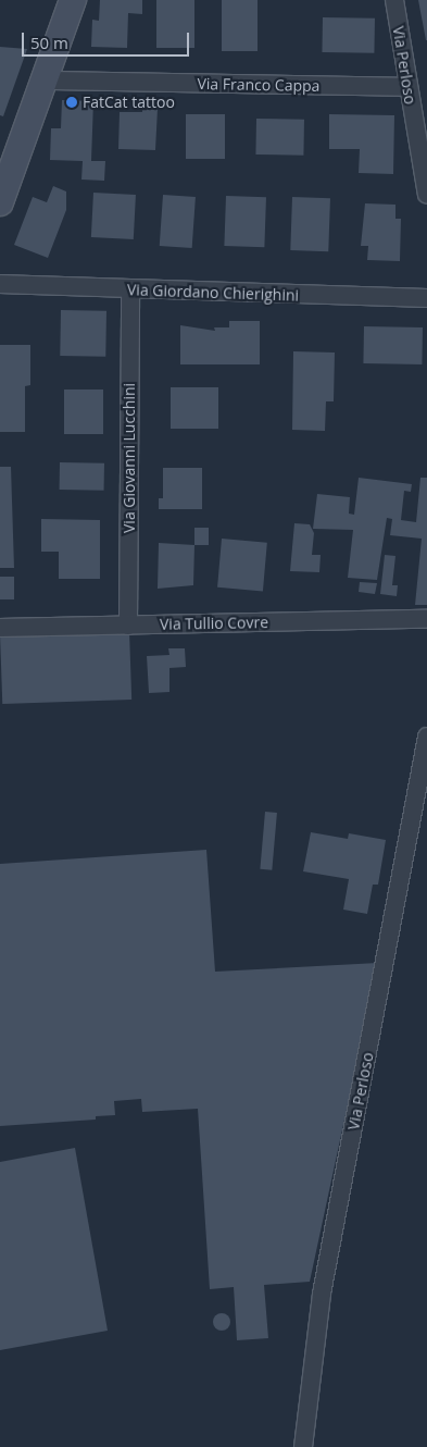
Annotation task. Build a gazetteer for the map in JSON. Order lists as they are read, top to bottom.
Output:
{
  "streets": {
    "street": [
      "Via Perloso",
      "Via Franco Cappa",
      "Via Giordano Chierighini",
      "Via Giovanni Lucchini",
      "Via Tullio Covre"
    ]
  },
  "crossings": [
    ["Via Perloso", "Via Franco Cappa"],
    ["Via Giordano Chierighini", "Via Giovanni Lucchini"],
    ["Via Giovanni Lucchini", "Via Tullio Covre"]
  ],
  "places": ["FatCat tattoo"],
  "scale_bar": "50 m"
}
